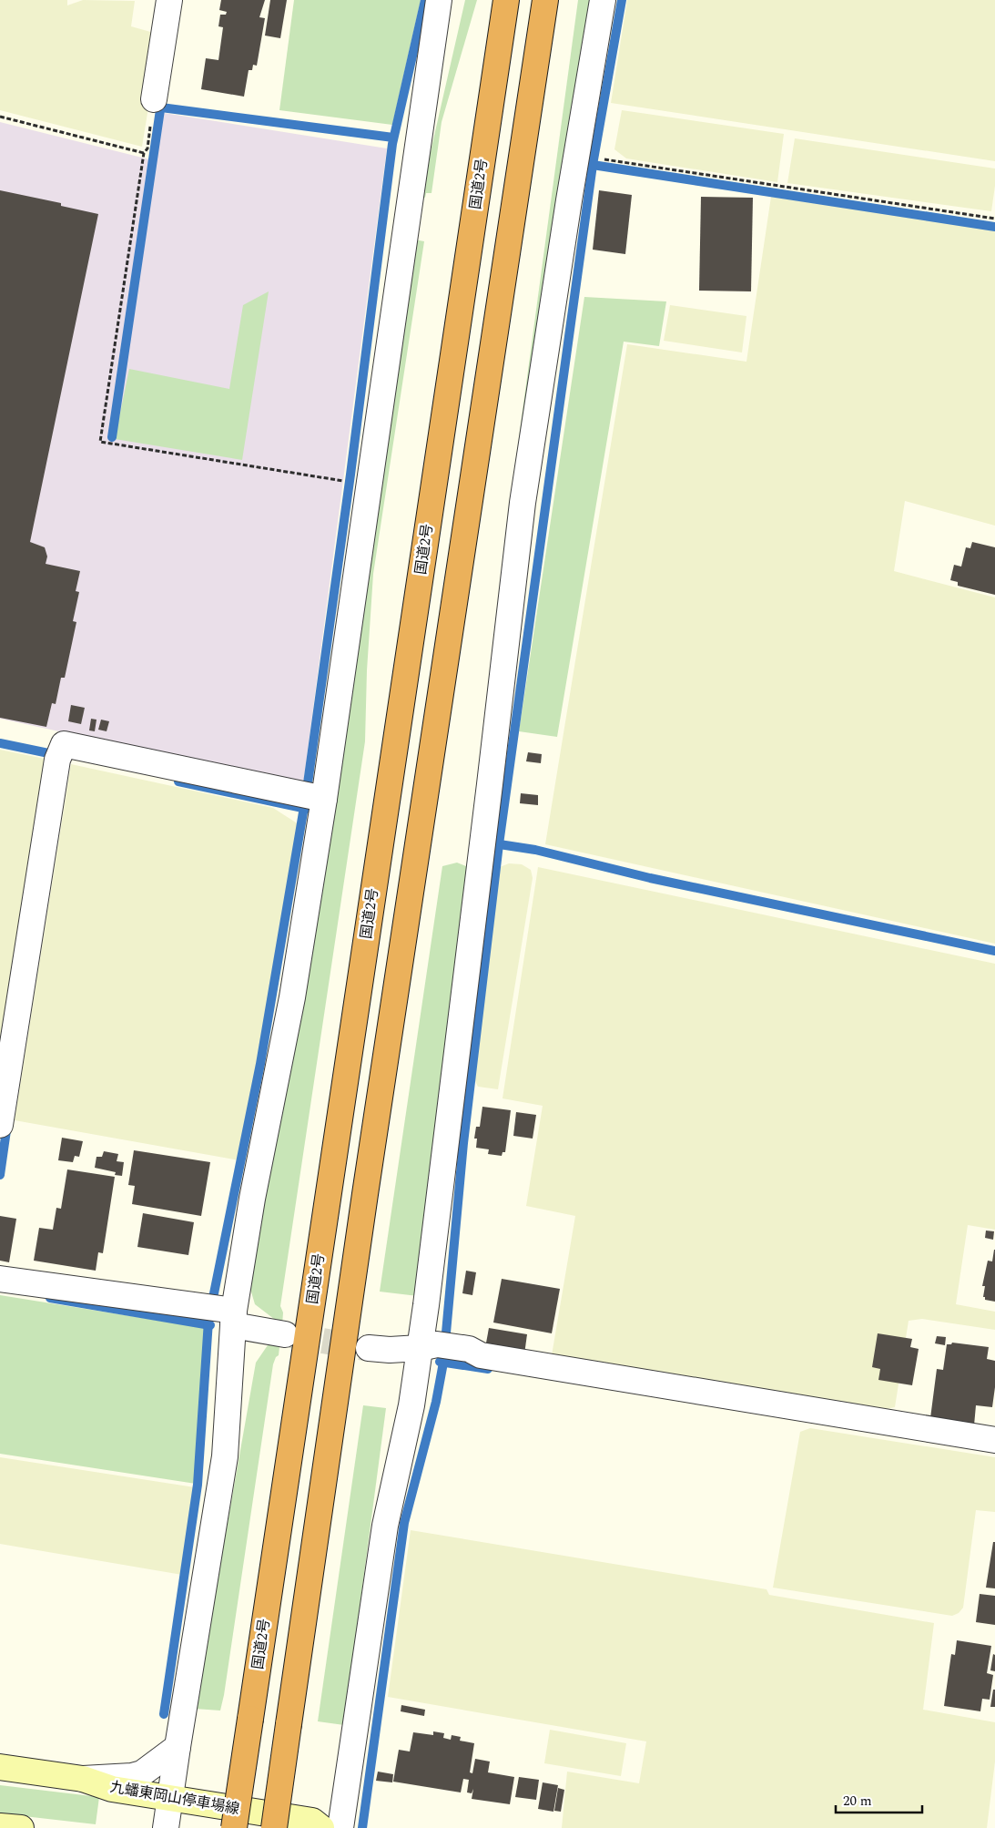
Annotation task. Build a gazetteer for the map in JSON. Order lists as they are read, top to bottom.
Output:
{
  "streets": {
    "highway": ["国道2号"],
    "main road": ["九蟠東岡山停車場線"]
  },
  "scale_bar": "20 m"
}
